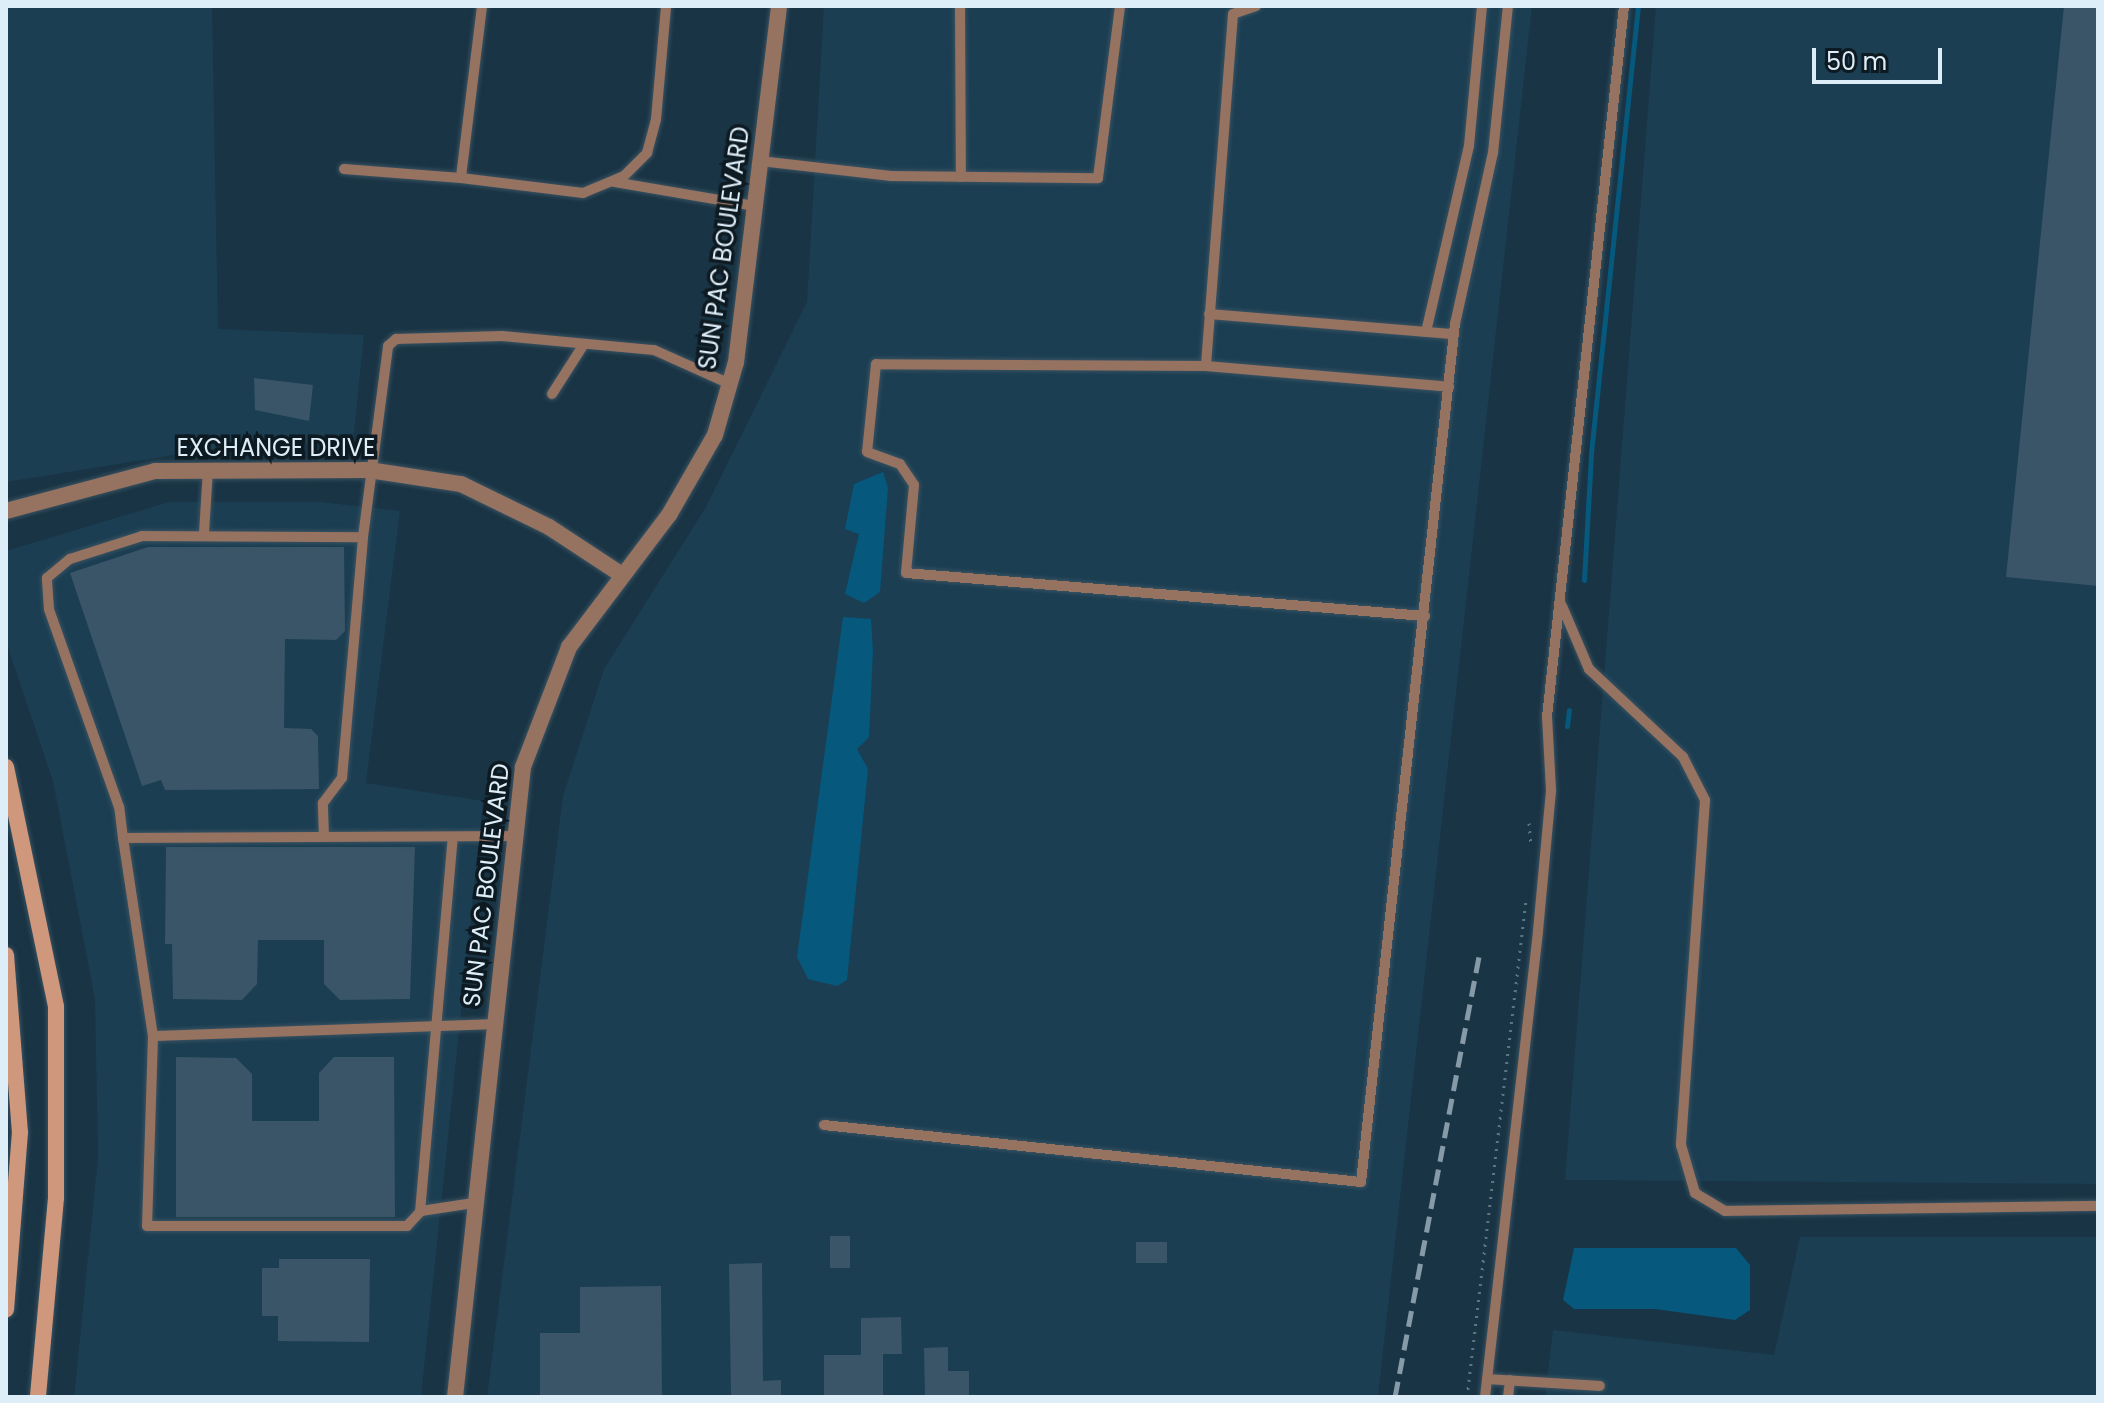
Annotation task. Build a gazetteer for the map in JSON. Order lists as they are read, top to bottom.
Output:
{
  "streets": {
    "street": ["SUN PAC BOULEVARD", "EXCHANGE DRIVE"]
  },
  "crossings": [
    ["SUN PAC BOULEVARD", "EXCHANGE DRIVE"]
  ],
  "scale_bar": "50 m"
}
